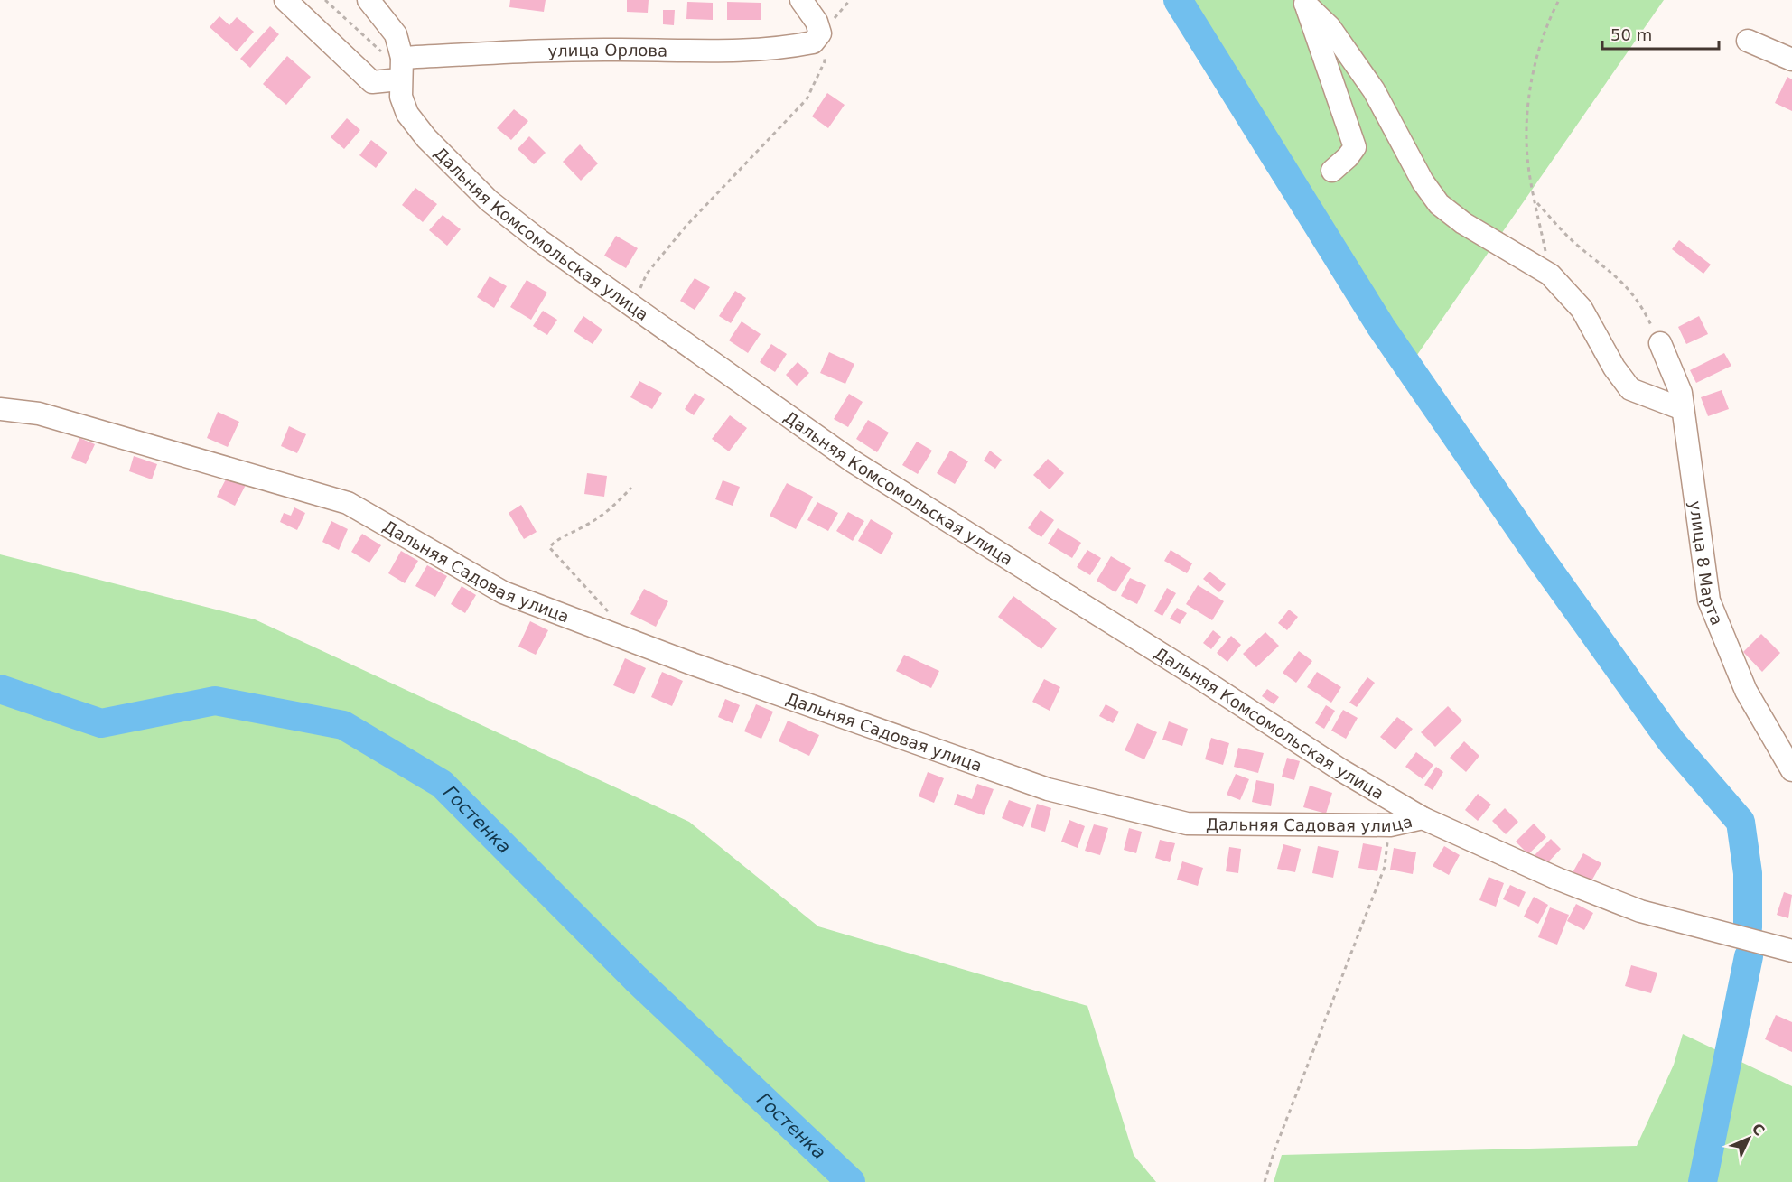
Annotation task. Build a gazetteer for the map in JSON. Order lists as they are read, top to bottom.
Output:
{
  "streets": {
    "street": [
      "улица Орлова",
      "Дальняя Комсомольская улица",
      "улица 8 Марта",
      "Дальняя Садовая улица"
    ]
  },
  "crossings": [
    ["улица Орлова", "Дальняя Комсомольская улица"],
    ["Дальняя Комсомольская улица", "Дальняя Садовая улица"]
  ],
  "water": ["Гостенка"],
  "scale_bar": "50 m",
  "north": "top right"
}
